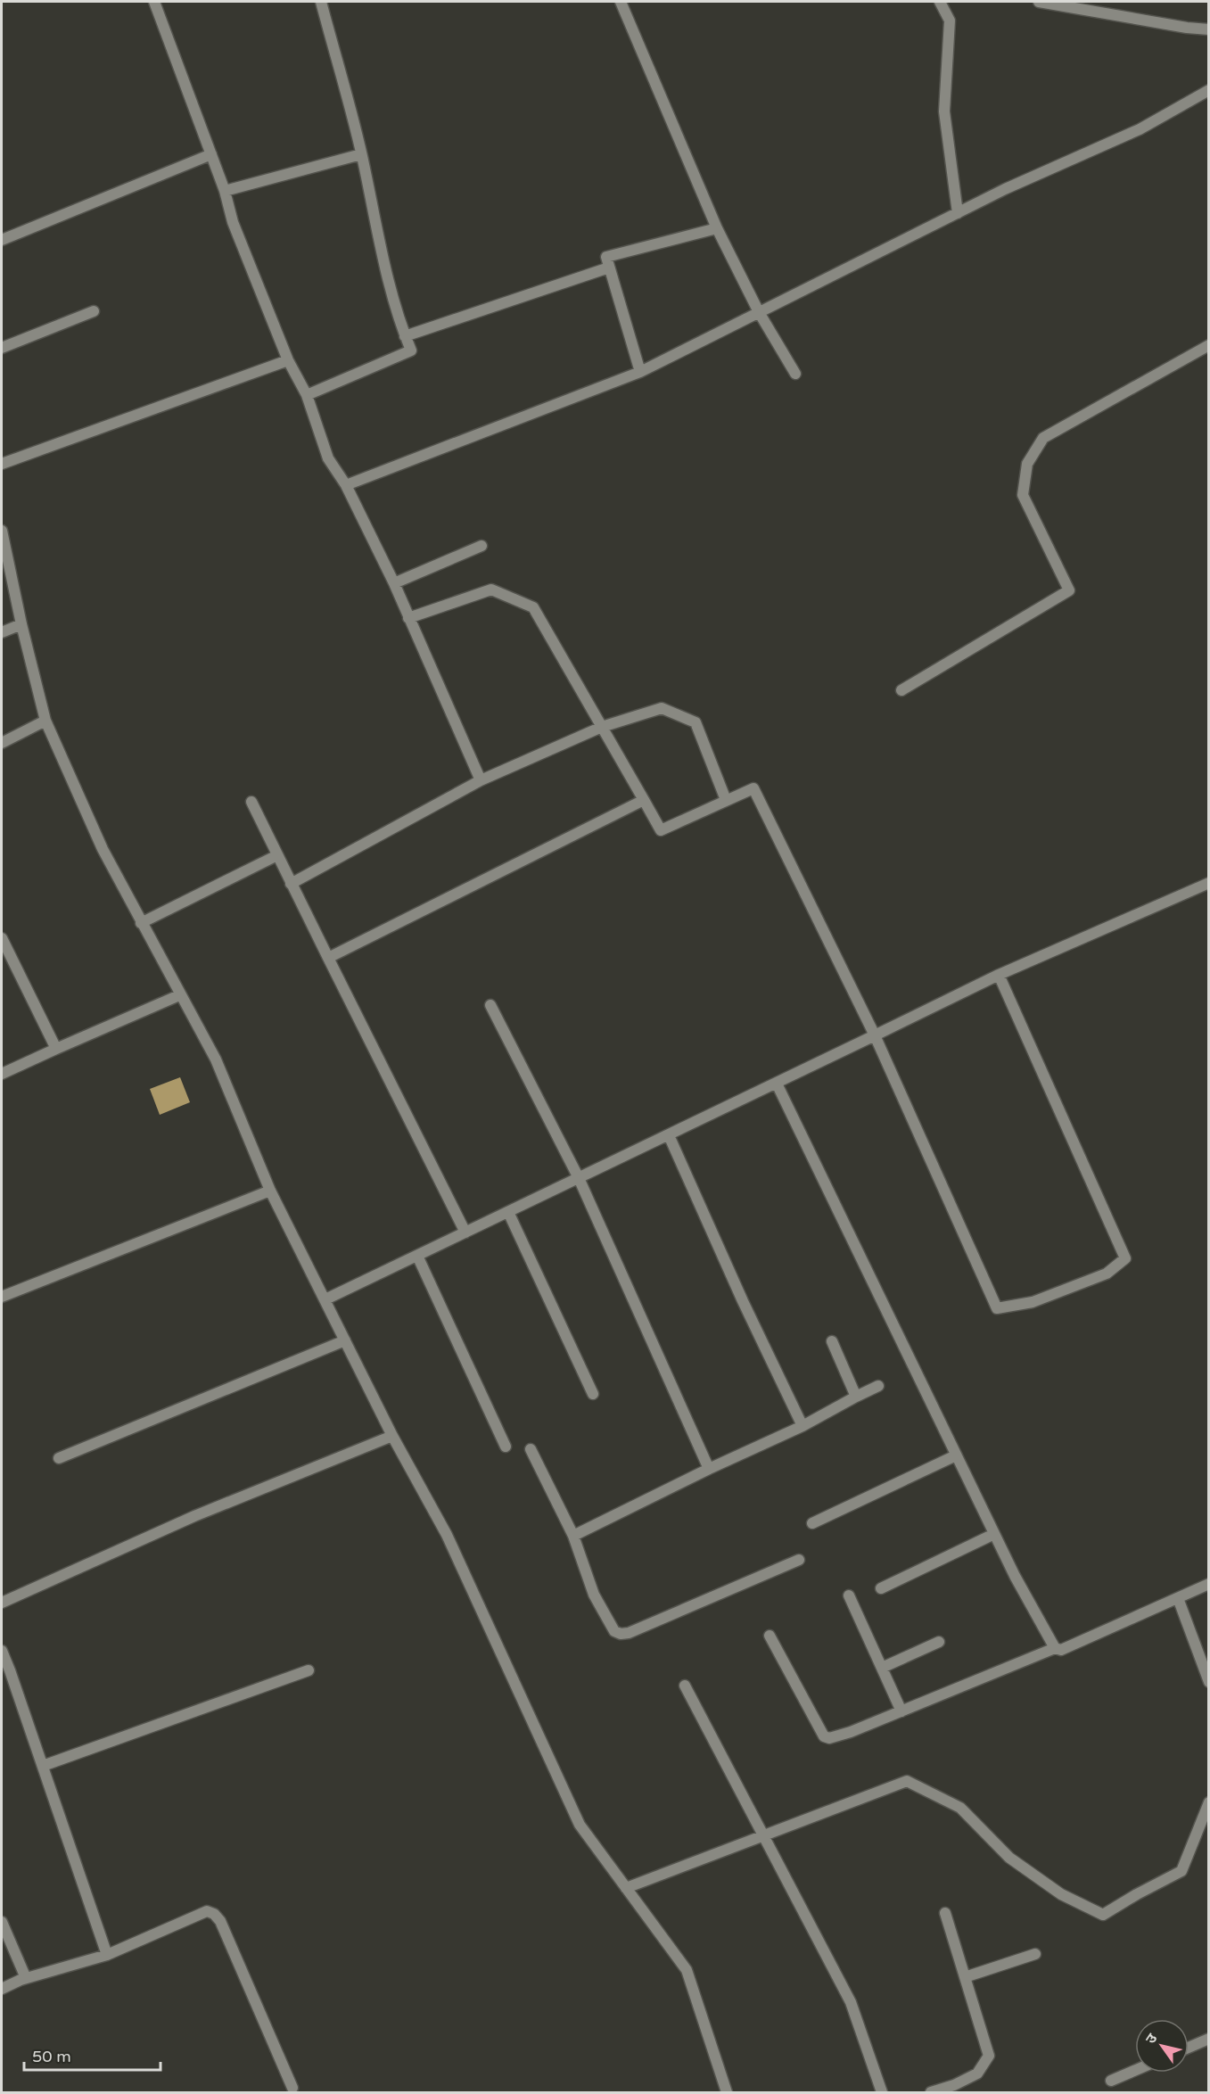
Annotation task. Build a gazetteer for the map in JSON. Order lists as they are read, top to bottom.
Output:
{
  "scale_bar": "50 m",
  "north": "top left"
}
